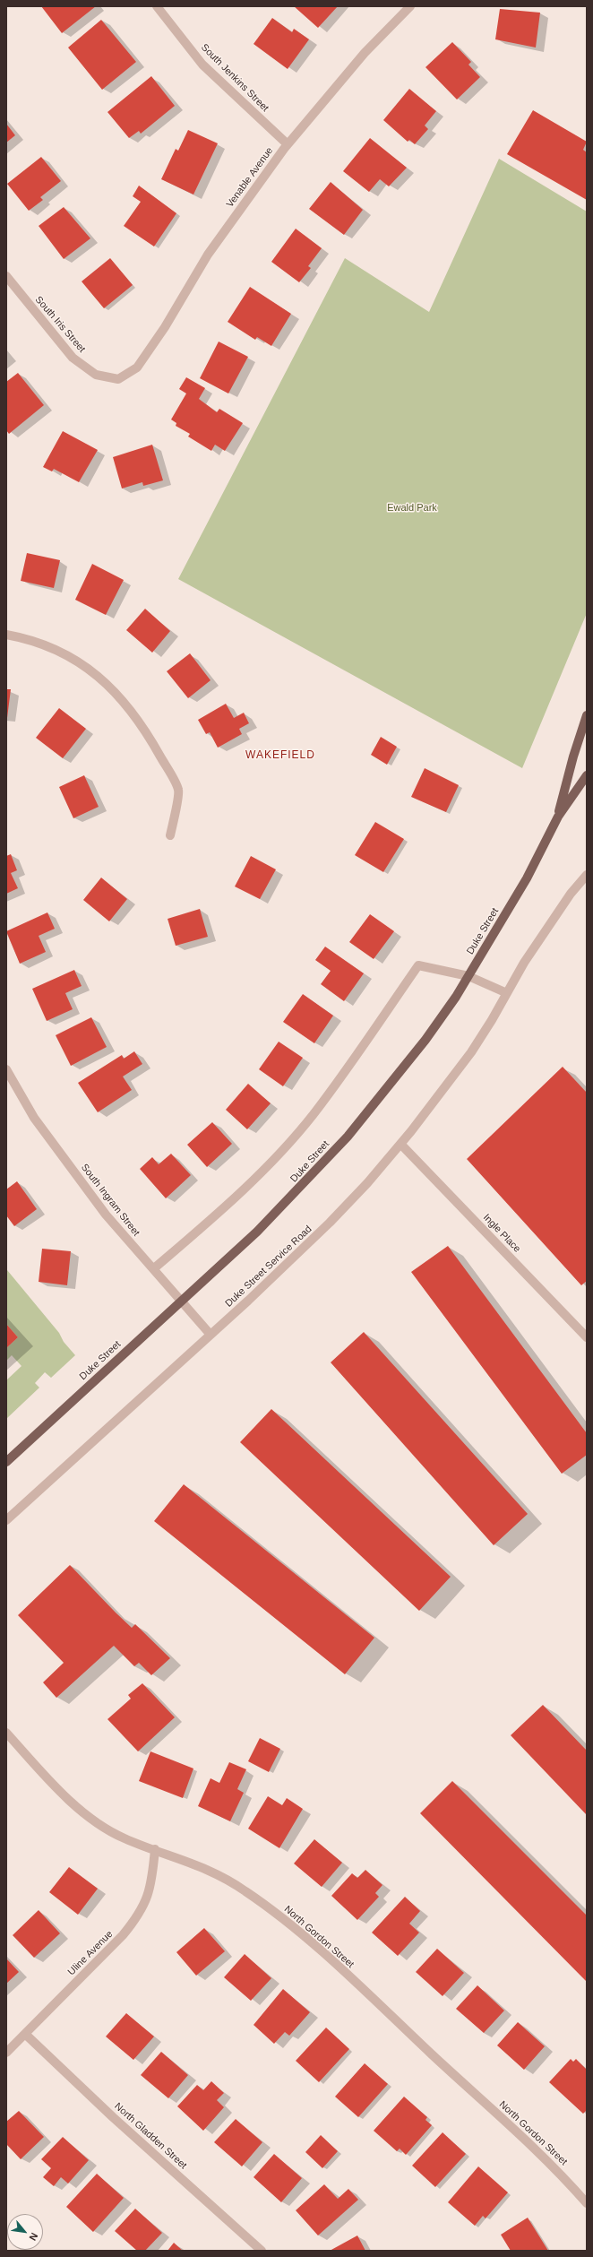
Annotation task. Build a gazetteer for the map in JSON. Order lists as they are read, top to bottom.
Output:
{
  "streets": {
    "main road": ["Duke Street"],
    "street": [
      "South Jenkins Street",
      "Venable Avenue",
      "South Iris Street",
      "South Ingram Street",
      "Ingle Place",
      "Duke Street Service Road",
      "North Gordon Street",
      "Uline Avenue",
      "North Gladden Street"
    ]
  },
  "crossings": [
    ["South Jenkins Street", "Venable Avenue"],
    ["Venable Avenue", "South Iris Street"],
    ["Duke Street", "South Ingram Street"],
    ["South Ingram Street", "Duke Street Service Road"],
    ["Ingle Place", "Duke Street Service Road"],
    ["North Gordon Street", "Uline Avenue"],
    ["Uline Avenue", "North Gladden Street"]
  ],
  "districts": ["WAKEFIELD"],
  "parks": ["Ewald Park"],
  "north": "bottom right"
}
